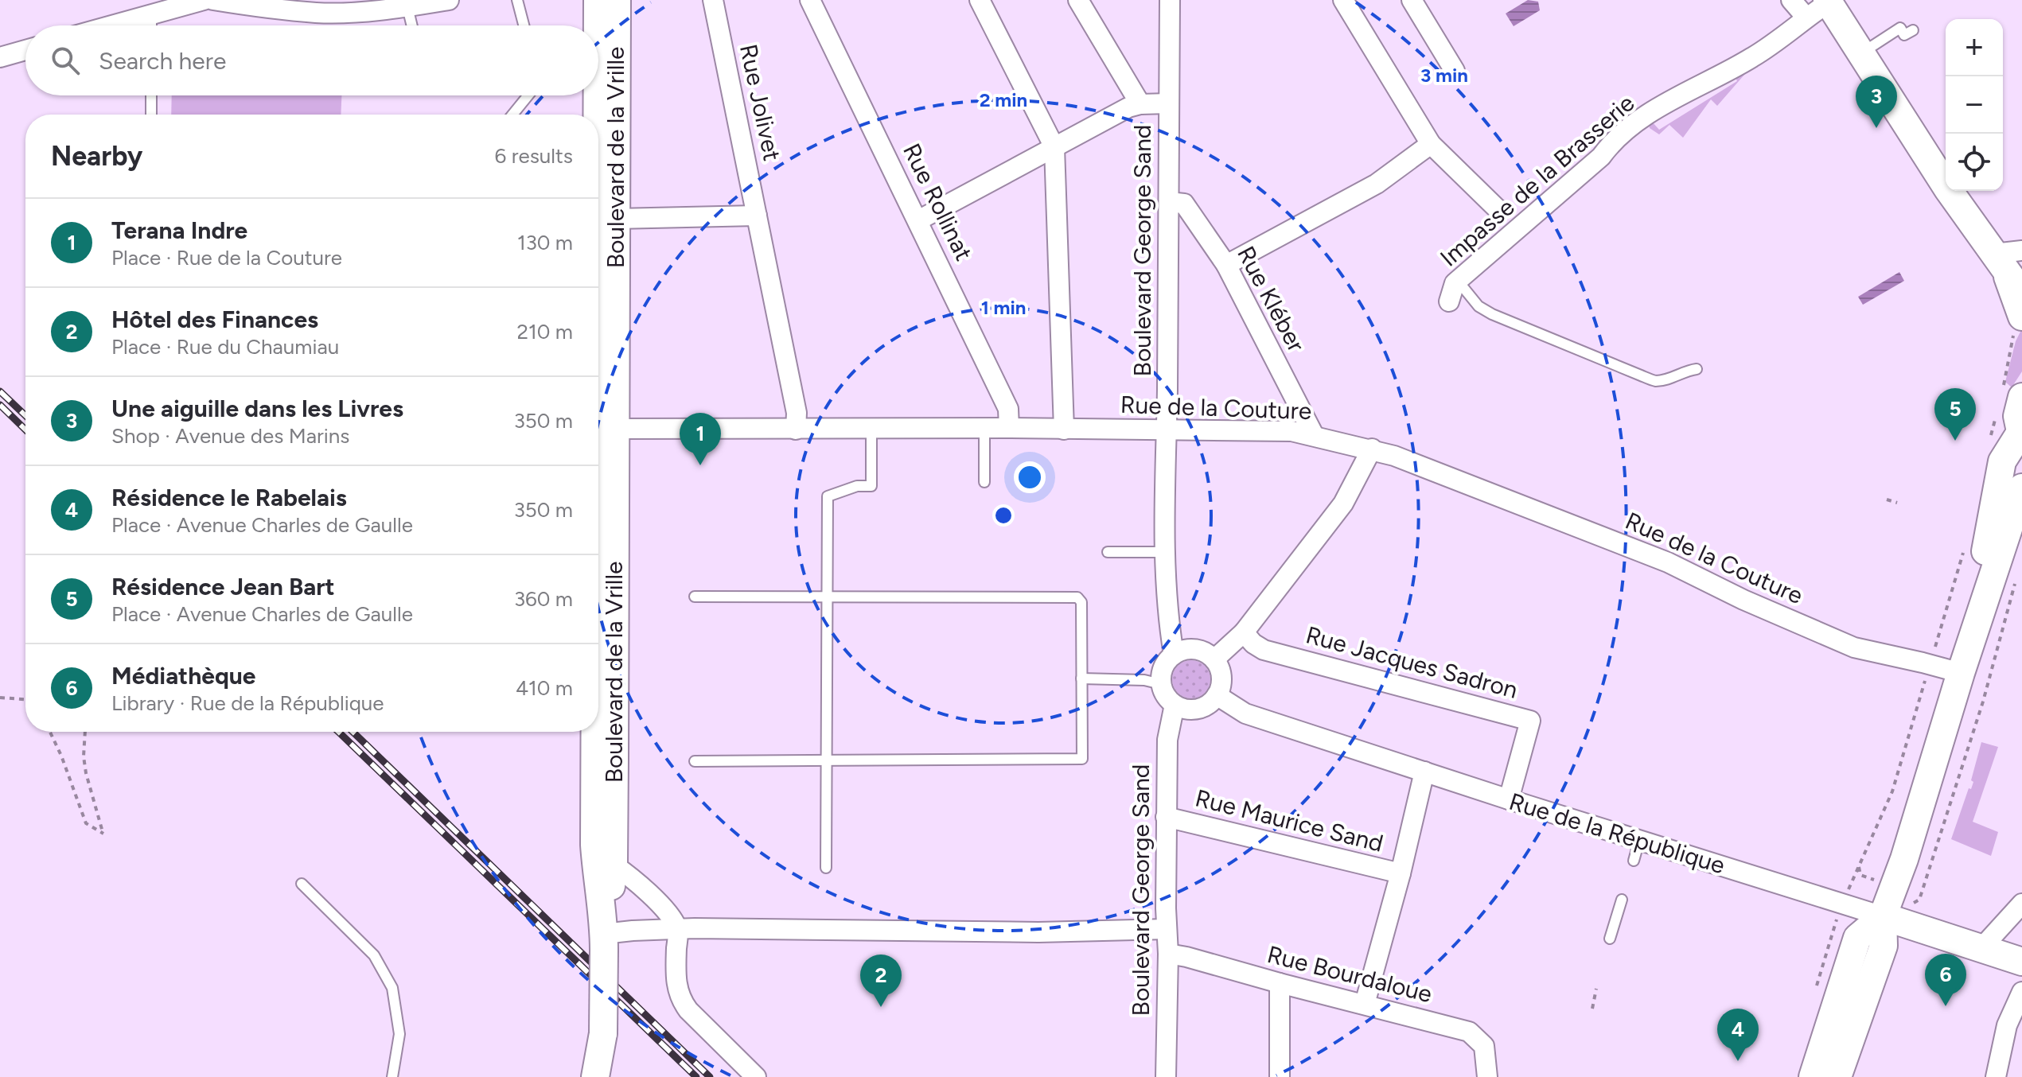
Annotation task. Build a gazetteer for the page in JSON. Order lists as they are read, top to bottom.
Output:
{
  "streets": {
    "main road": ["Boulevard de la Vrille", "Rue de la République"],
    "street": [
      "Rue Jolivet",
      "Impasse de la Brasserie",
      "Rue Rollinat",
      "Boulevard George Sand",
      "Rue Kléber",
      "Rue de la Couture",
      "Rue Jacques Sadron",
      "Rue Maurice Sand",
      "Rue Bourdaloue"
    ]
  },
  "crossings": [
    ["Rue Jolivet", "Rue de la Couture"],
    ["Boulevard de la Vrille", "Rue de la Couture"],
    ["Rue Rollinat", "Rue de la Couture"],
    ["Boulevard George Sand", "Rue Kléber"],
    ["Boulevard George Sand", "Rue de la Couture"],
    ["Boulevard George Sand", "Rue Maurice Sand"],
    ["Boulevard George Sand", "Rue de la République"],
    ["Boulevard George Sand", "Rue Bourdaloue"],
    ["Rue Kléber", "Rue de la Couture"],
    ["Rue Jacques Sadron", "Rue de la République"]
  ],
  "page": {
    "map_buttons": ["+", "−"],
    "search": "Search here",
    "pins": [
      "3",
      "5",
      "1",
      "6",
      "2",
      "4"
    ],
    "heading": ["Nearby", "6 results"],
    "list": [
      {
        "mark": "1",
        "name": "Terana Indre",
        "note": "Place · Rue de la Couture",
        "value": "130 m"
      },
      {
        "mark": "2",
        "name": "Hôtel des Finances",
        "note": "Place · Rue du Chaumiau",
        "value": "210 m"
      },
      {
        "mark": "3",
        "name": "Une aiguille dans les Livres",
        "note": "Shop · Avenue des Marins",
        "value": "350 m"
      },
      {
        "mark": "4",
        "name": "Résidence le Rabelais",
        "note": "Place · Avenue Charles de Gaulle",
        "value": "350 m"
      },
      {
        "mark": "5",
        "name": "Résidence Jean Bart",
        "note": "Place · Avenue Charles de Gaulle",
        "value": "360 m"
      },
      {
        "mark": "6",
        "name": "Médiathèque",
        "note": "Library · Rue de la République",
        "value": "410 m"
      }
    ]
  },
  "rings": ["3 min", "2 min", "1 min"]
}
